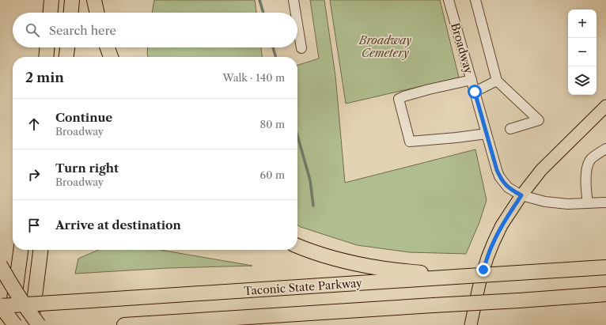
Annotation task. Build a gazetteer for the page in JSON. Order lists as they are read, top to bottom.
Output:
{
  "streets": {
    "highway": ["Taconic State Parkway"],
    "street": ["Broadway"]
  },
  "parks": ["Broadway Cemetery"],
  "page": {
    "map_buttons": ["+", "−"],
    "search": "Search here",
    "heading": ["2 min", "Walk · 140 m"],
    "list": [
      ["Continue", "Broadway", "80 m"],
      ["Turn right", "Broadway", "60 m"],
      "Arrive at destination"
    ]
  }
}
